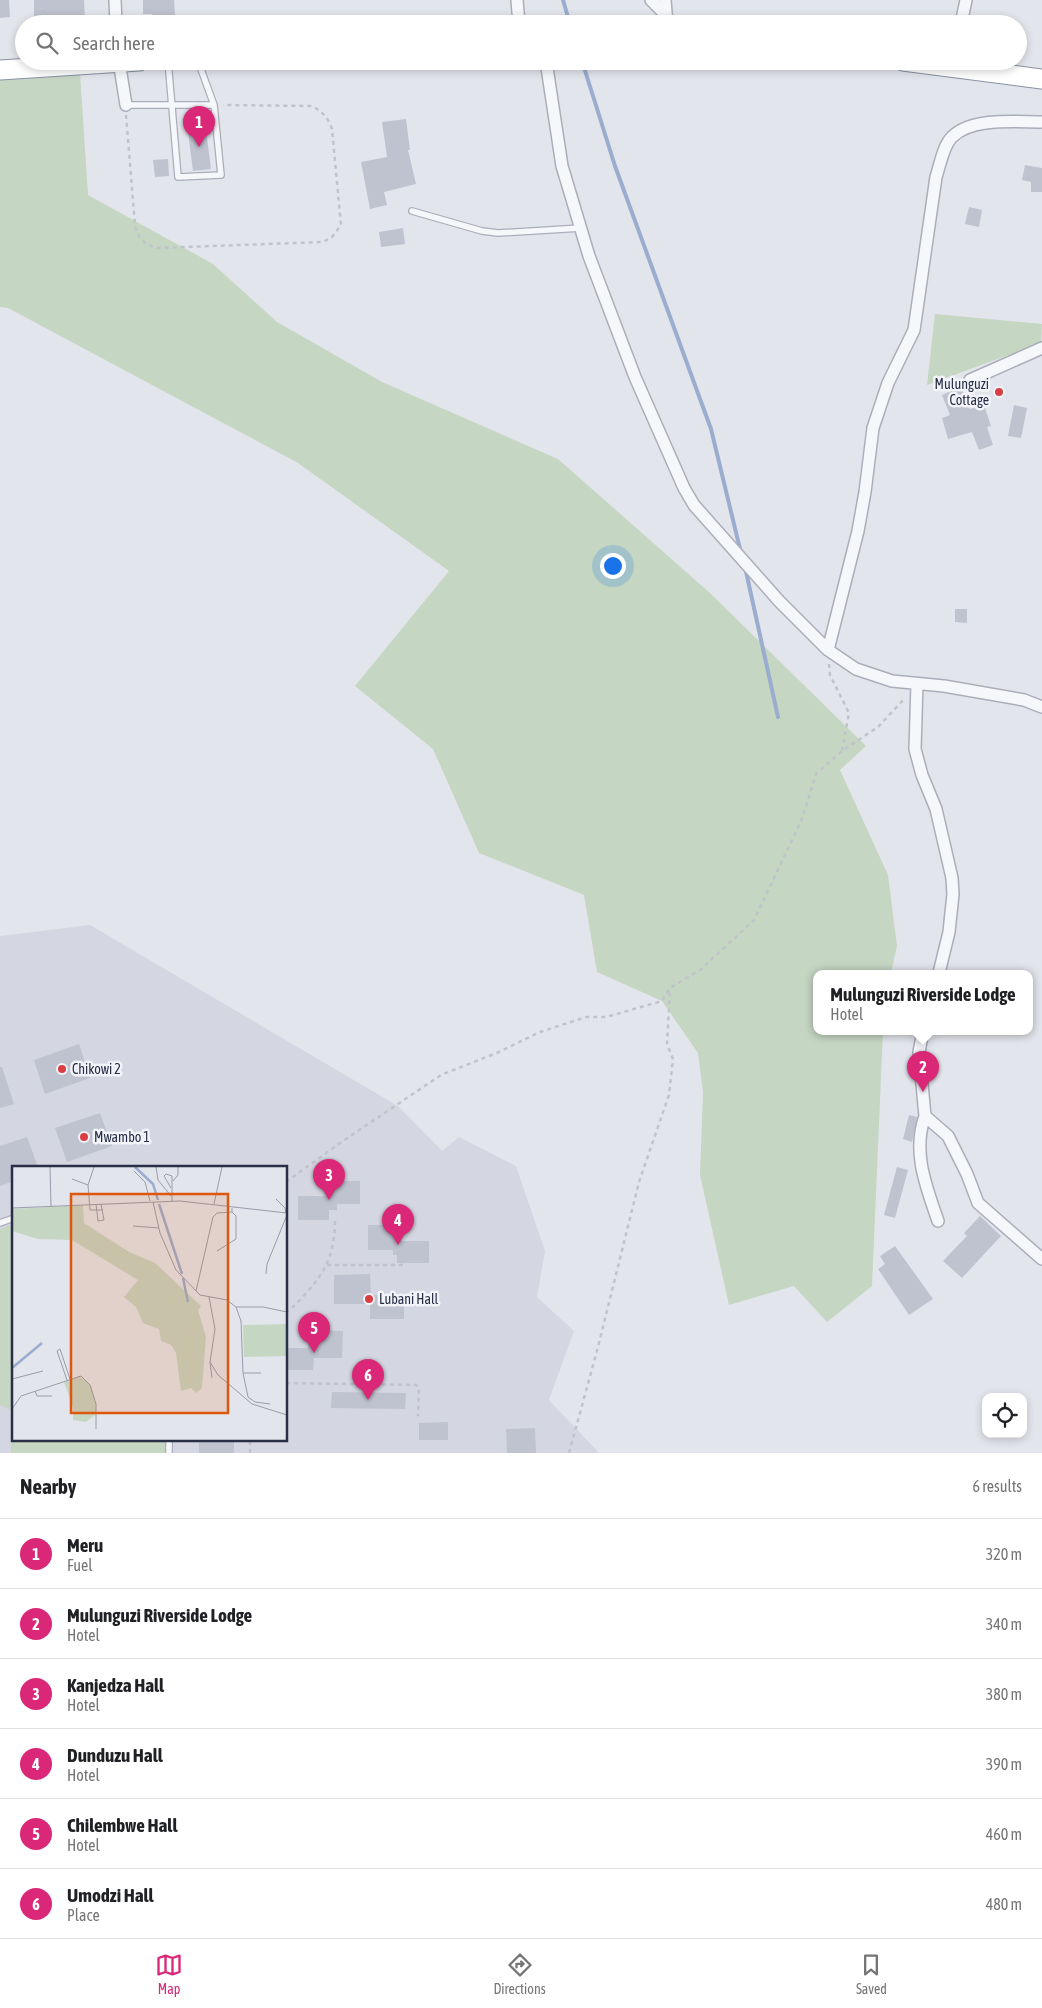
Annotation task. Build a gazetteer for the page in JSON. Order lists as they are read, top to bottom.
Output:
{
  "places": [
    "Mulunguzi Cottage",
    "Chikowi 2",
    "Mwambo 1",
    "Lubani Hall"
  ],
  "page": {
    "search": "Search here",
    "pins": [
      "1",
      "2",
      "3",
      "4",
      "5",
      "6"
    ],
    "popup": ["Mulunguzi Riverside Lodge", "Hotel"],
    "heading": ["Nearby", "6 results"],
    "list": [
      {
        "mark": "1",
        "name": "Meru",
        "note": "Fuel",
        "value": "320 m"
      },
      {
        "mark": "2",
        "name": "Mulunguzi Riverside Lodge",
        "note": "Hotel",
        "value": "340 m"
      },
      {
        "mark": "3",
        "name": "Kanjedza Hall",
        "note": "Hotel",
        "value": "380 m"
      },
      {
        "mark": "4",
        "name": "Dunduzu Hall",
        "note": "Hotel",
        "value": "390 m"
      },
      {
        "mark": "5",
        "name": "Chilembwe Hall",
        "note": "Hotel",
        "value": "460 m"
      },
      {
        "mark": "6",
        "name": "Umodzi Hall",
        "note": "Place",
        "value": "480 m"
      }
    ],
    "nav": ["Map", "Directions", "Saved"]
  }
}
